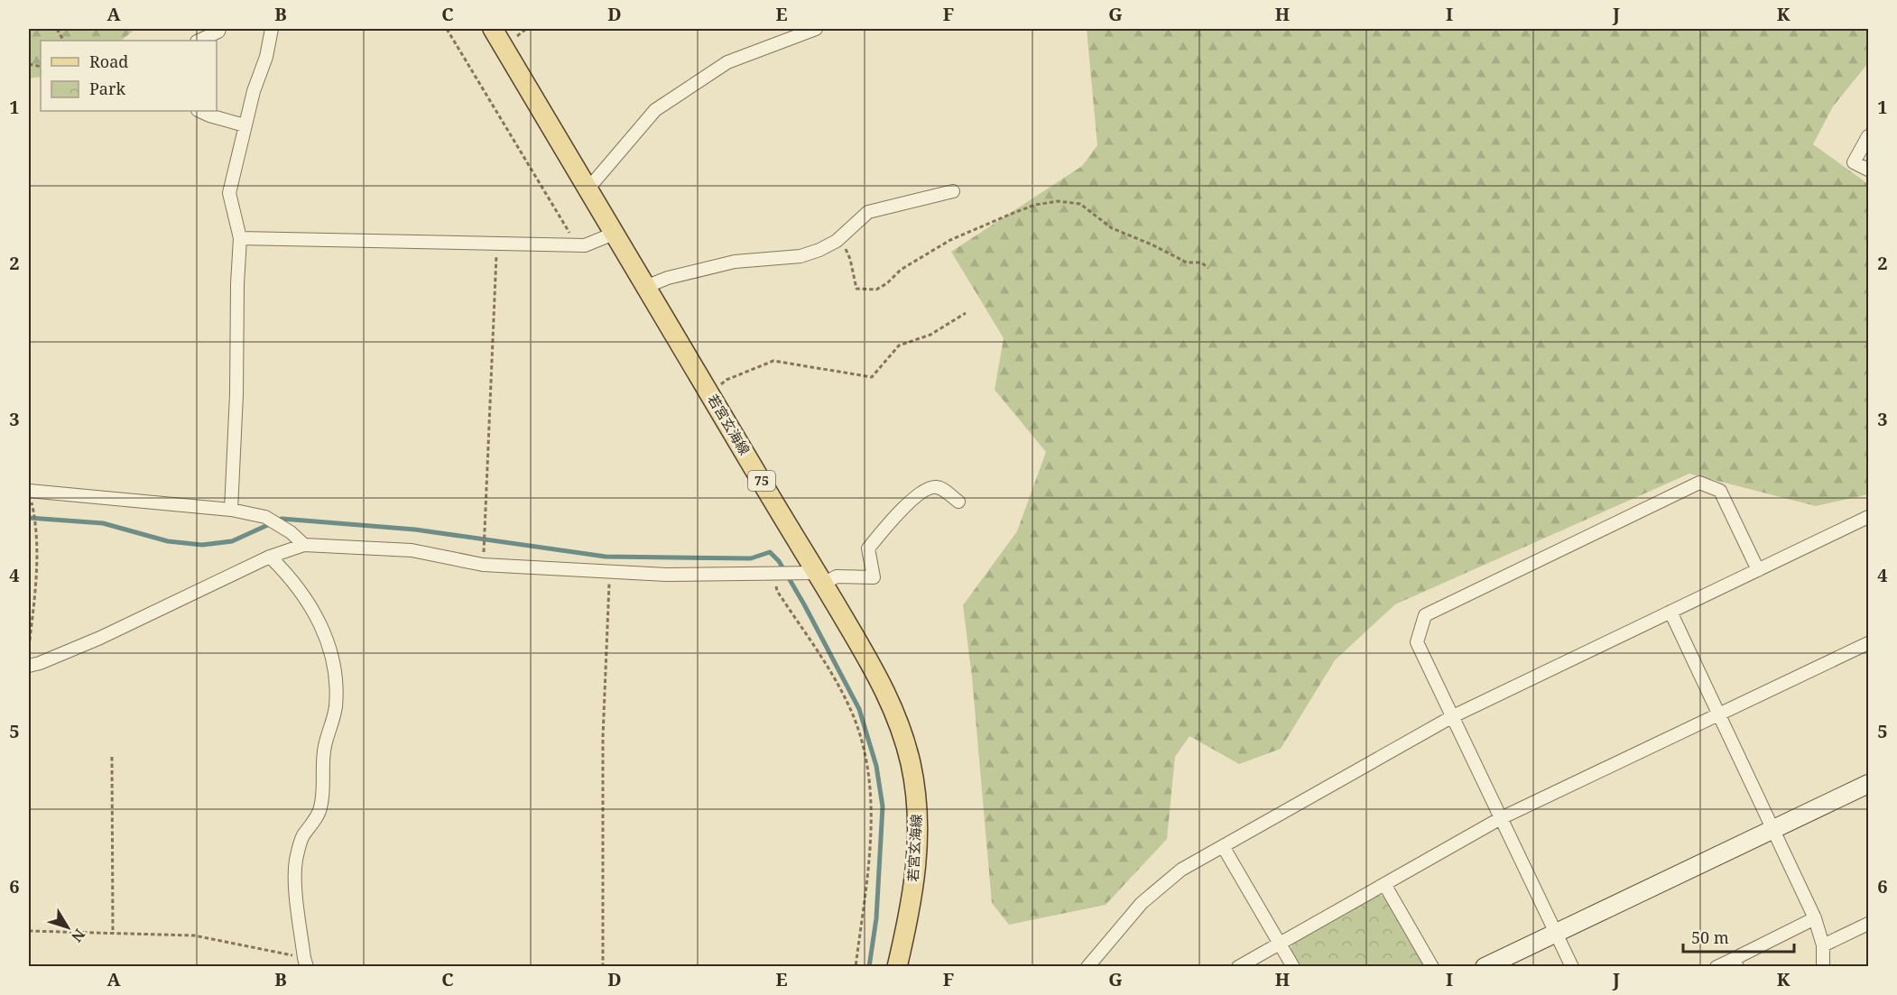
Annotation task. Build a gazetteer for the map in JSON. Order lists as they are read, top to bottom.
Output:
{
  "streets": {
    "main road": ["若宮玄海線", "75"]
  },
  "legend": ["Road", "Park"],
  "scale_bar": "50 m",
  "north": "bottom right",
  "grid": {
    "columns": [
      "A",
      "B",
      "C",
      "D",
      "E",
      "F",
      "G",
      "H",
      "I",
      "J",
      "K"
    ],
    "rows": [
      "1",
      "2",
      "3",
      "4",
      "5",
      "6"
    ]
  }
}
